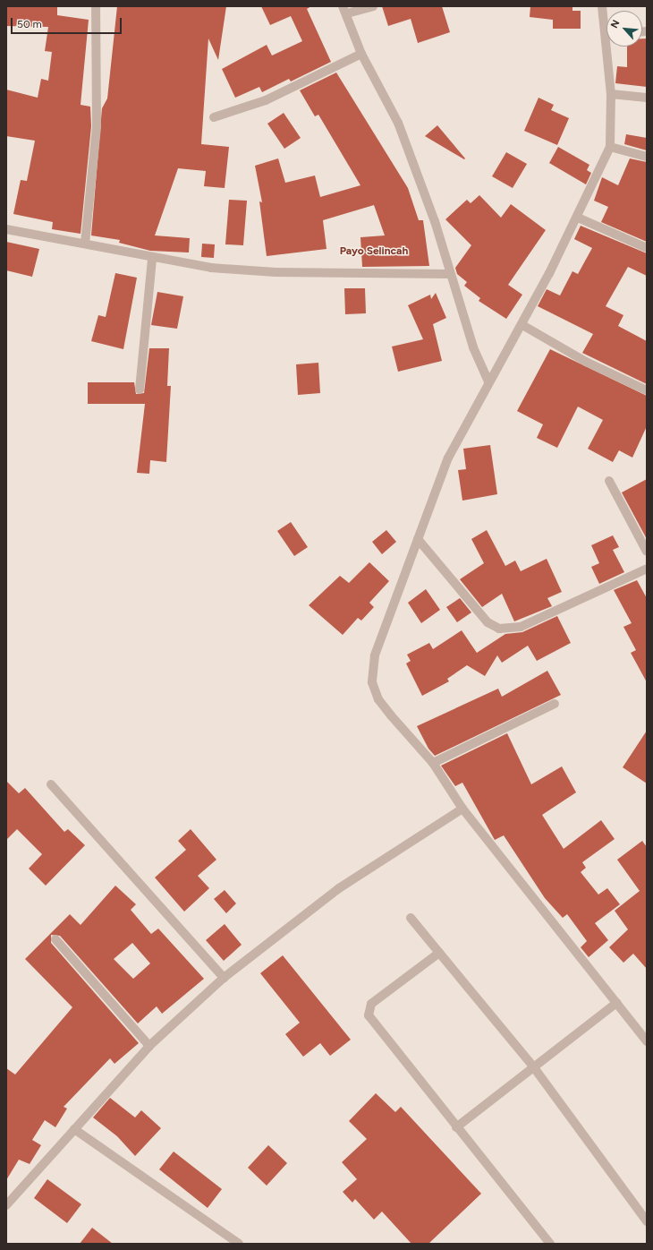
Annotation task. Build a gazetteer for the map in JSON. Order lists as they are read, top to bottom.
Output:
{
  "districts": ["Payo Selincah"],
  "scale_bar": "50 m",
  "north": "top left"
}
